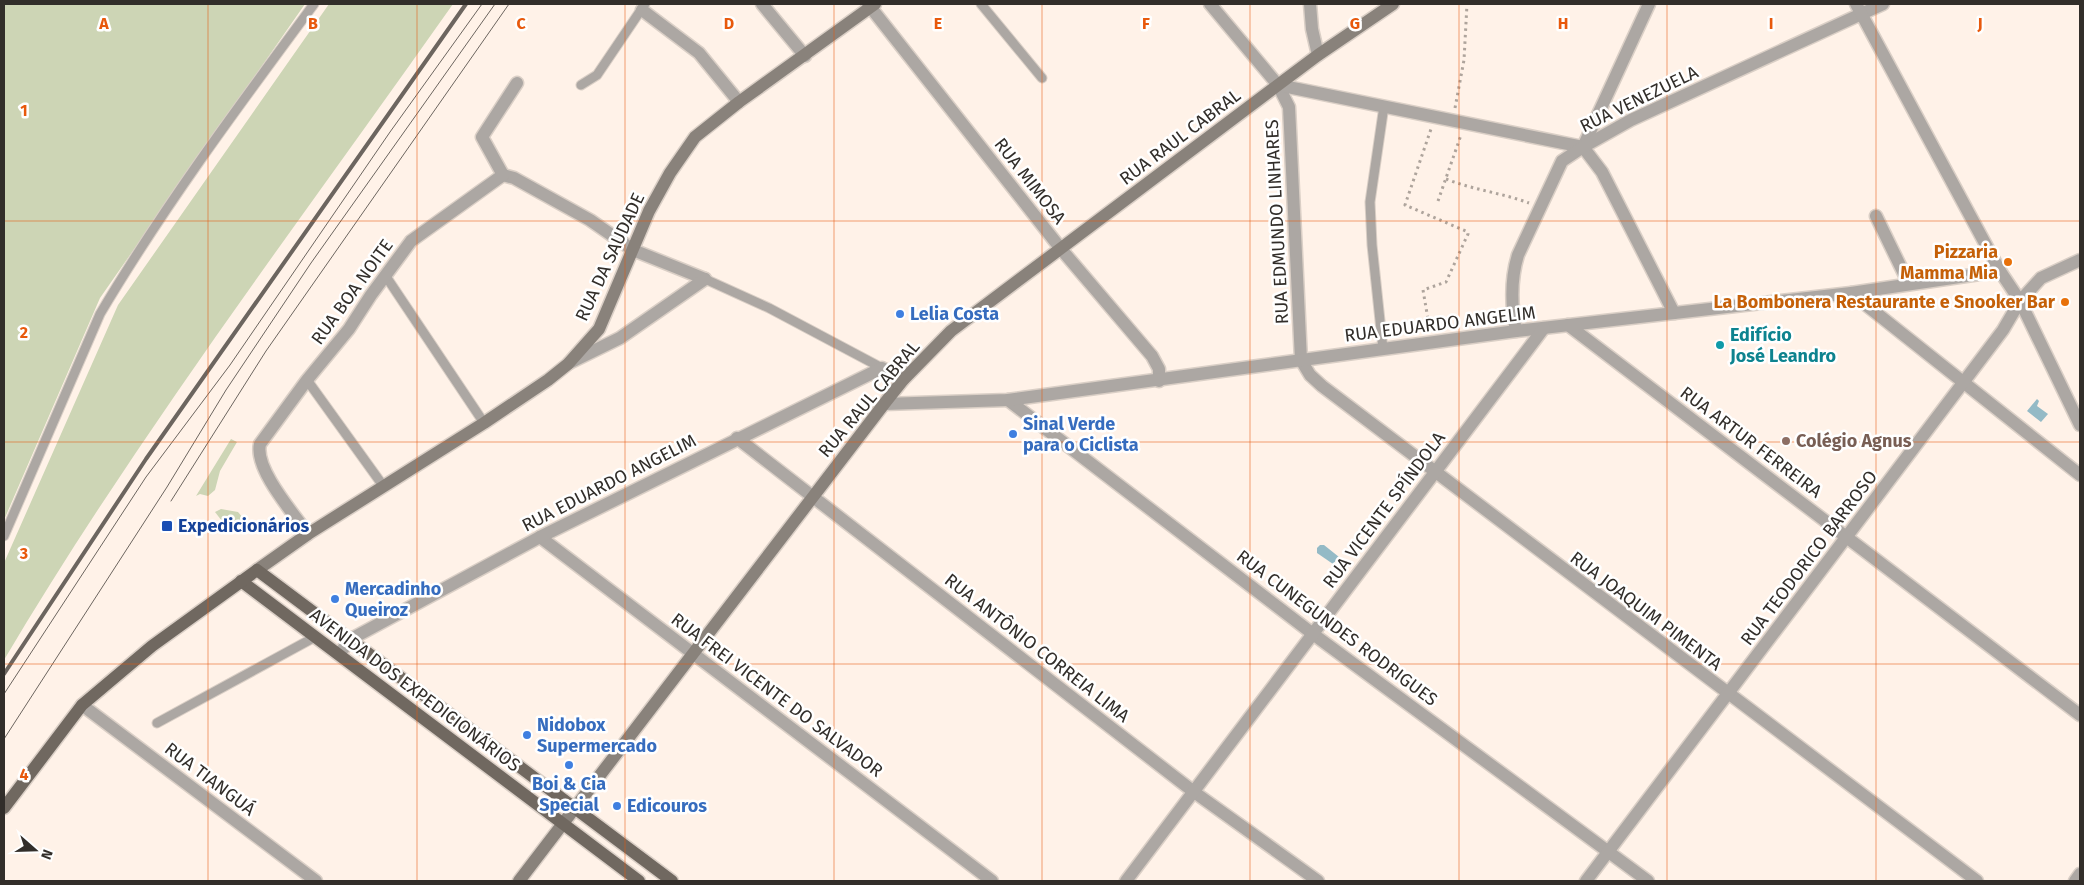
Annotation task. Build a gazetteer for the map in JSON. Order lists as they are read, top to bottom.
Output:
{
  "streets": {
    "main road": ["RUA RAUL CABRAL", "RUA DA SAUDADE", "AVENIDA DOS EXPEDICIONÁRIOS"],
    "street": [
      "RUA VENEZUELA",
      "RUA MIMOSA",
      "RUA EDMUNDO LINHARES",
      "RUA BOA NOITE",
      "RUA EDUARDO ANGELIM",
      "RUA ARTUR FERREIRA",
      "RUA VICENTE SPÍNDOLA",
      "RUA TEODORICO BARROSO",
      "RUA JOAQUIM PIMENTA",
      "RUA CUNEGUNDES RODRIGUES",
      "RUA ANTÔNIO CORREIA LIMA",
      "RUA FREI VICENTE DO SALVADOR",
      "RUA TIANGUÁ"
    ]
  },
  "crossings": [
    ["RUA VENEZUELA", "RUA RAUL CABRAL"],
    ["RUA VENEZUELA", "RUA EDMUNDO LINHARES"],
    ["RUA RAUL CABRAL", "RUA MIMOSA"],
    ["RUA RAUL CABRAL", "RUA EDMUNDO LINHARES"],
    ["RUA RAUL CABRAL", "RUA EDUARDO ANGELIM"],
    ["RUA RAUL CABRAL", "RUA ANTÔNIO CORREIA LIMA"],
    ["RUA RAUL CABRAL", "AVENIDA DOS EXPEDICIONÁRIOS"],
    ["RUA RAUL CABRAL", "RUA FREI VICENTE DO SALVADOR"],
    ["RUA MIMOSA", "RUA DA SAUDADE"],
    ["RUA MIMOSA", "RUA EDUARDO ANGELIM"],
    ["RUA EDMUNDO LINHARES", "RUA EDUARDO ANGELIM"],
    ["RUA EDMUNDO LINHARES", "RUA JOAQUIM PIMENTA"],
    ["RUA DA SAUDADE", "RUA BOA NOITE"],
    ["RUA DA SAUDADE", "AVENIDA DOS EXPEDICIONÁRIOS"],
    ["RUA EDUARDO ANGELIM", "RUA ARTUR FERREIRA"],
    ["RUA EDUARDO ANGELIM", "RUA VICENTE SPÍNDOLA"],
    ["RUA EDUARDO ANGELIM", "RUA JOAQUIM PIMENTA"],
    ["RUA EDUARDO ANGELIM", "RUA CUNEGUNDES RODRIGUES"],
    ["RUA EDUARDO ANGELIM", "RUA ANTÔNIO CORREIA LIMA"],
    ["RUA EDUARDO ANGELIM", "AVENIDA DOS EXPEDICIONÁRIOS"],
    ["RUA EDUARDO ANGELIM", "RUA FREI VICENTE DO SALVADOR"],
    ["RUA ARTUR FERREIRA", "RUA TEODORICO BARROSO"],
    ["RUA VICENTE SPÍNDOLA", "RUA JOAQUIM PIMENTA"],
    ["RUA VICENTE SPÍNDOLA", "RUA CUNEGUNDES RODRIGUES"],
    ["RUA VICENTE SPÍNDOLA", "RUA ANTÔNIO CORREIA LIMA"],
    ["RUA TEODORICO BARROSO", "RUA JOAQUIM PIMENTA"],
    ["RUA TEODORICO BARROSO", "RUA CUNEGUNDES RODRIGUES"]
  ],
  "places": {
    "other": [
      "Pizzaria Mamma Mia",
      "La Bombonera Restaurante e Snooker Bar",
      "Lelia Costa",
      "Edifício José Leandro",
      "Sinal Verde para o Ciclista",
      "Colégio Agnus",
      "Mercadinho Queiroz",
      "Nidobox Supermercado",
      "Boi & Cia Special",
      "Edicouros"
    ],
    "transit": ["Expedicionários"]
  },
  "north": "right",
  "grid": {
    "columns": [
      "A",
      "B",
      "C",
      "D",
      "E",
      "F",
      "G",
      "H",
      "I",
      "J"
    ],
    "rows": [
      "1",
      "2",
      "3",
      "4"
    ]
  }
}
